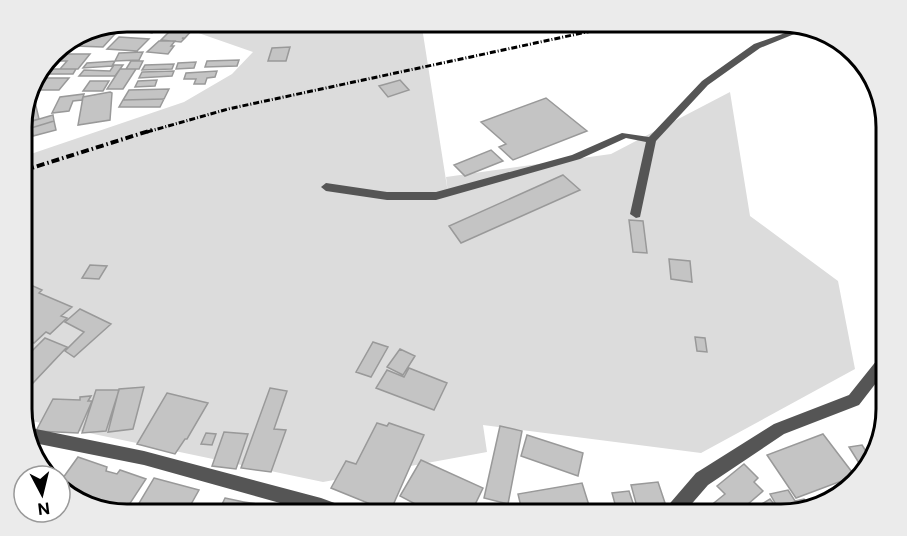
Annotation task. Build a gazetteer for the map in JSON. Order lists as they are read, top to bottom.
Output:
{
  "north": "bottom"
}
